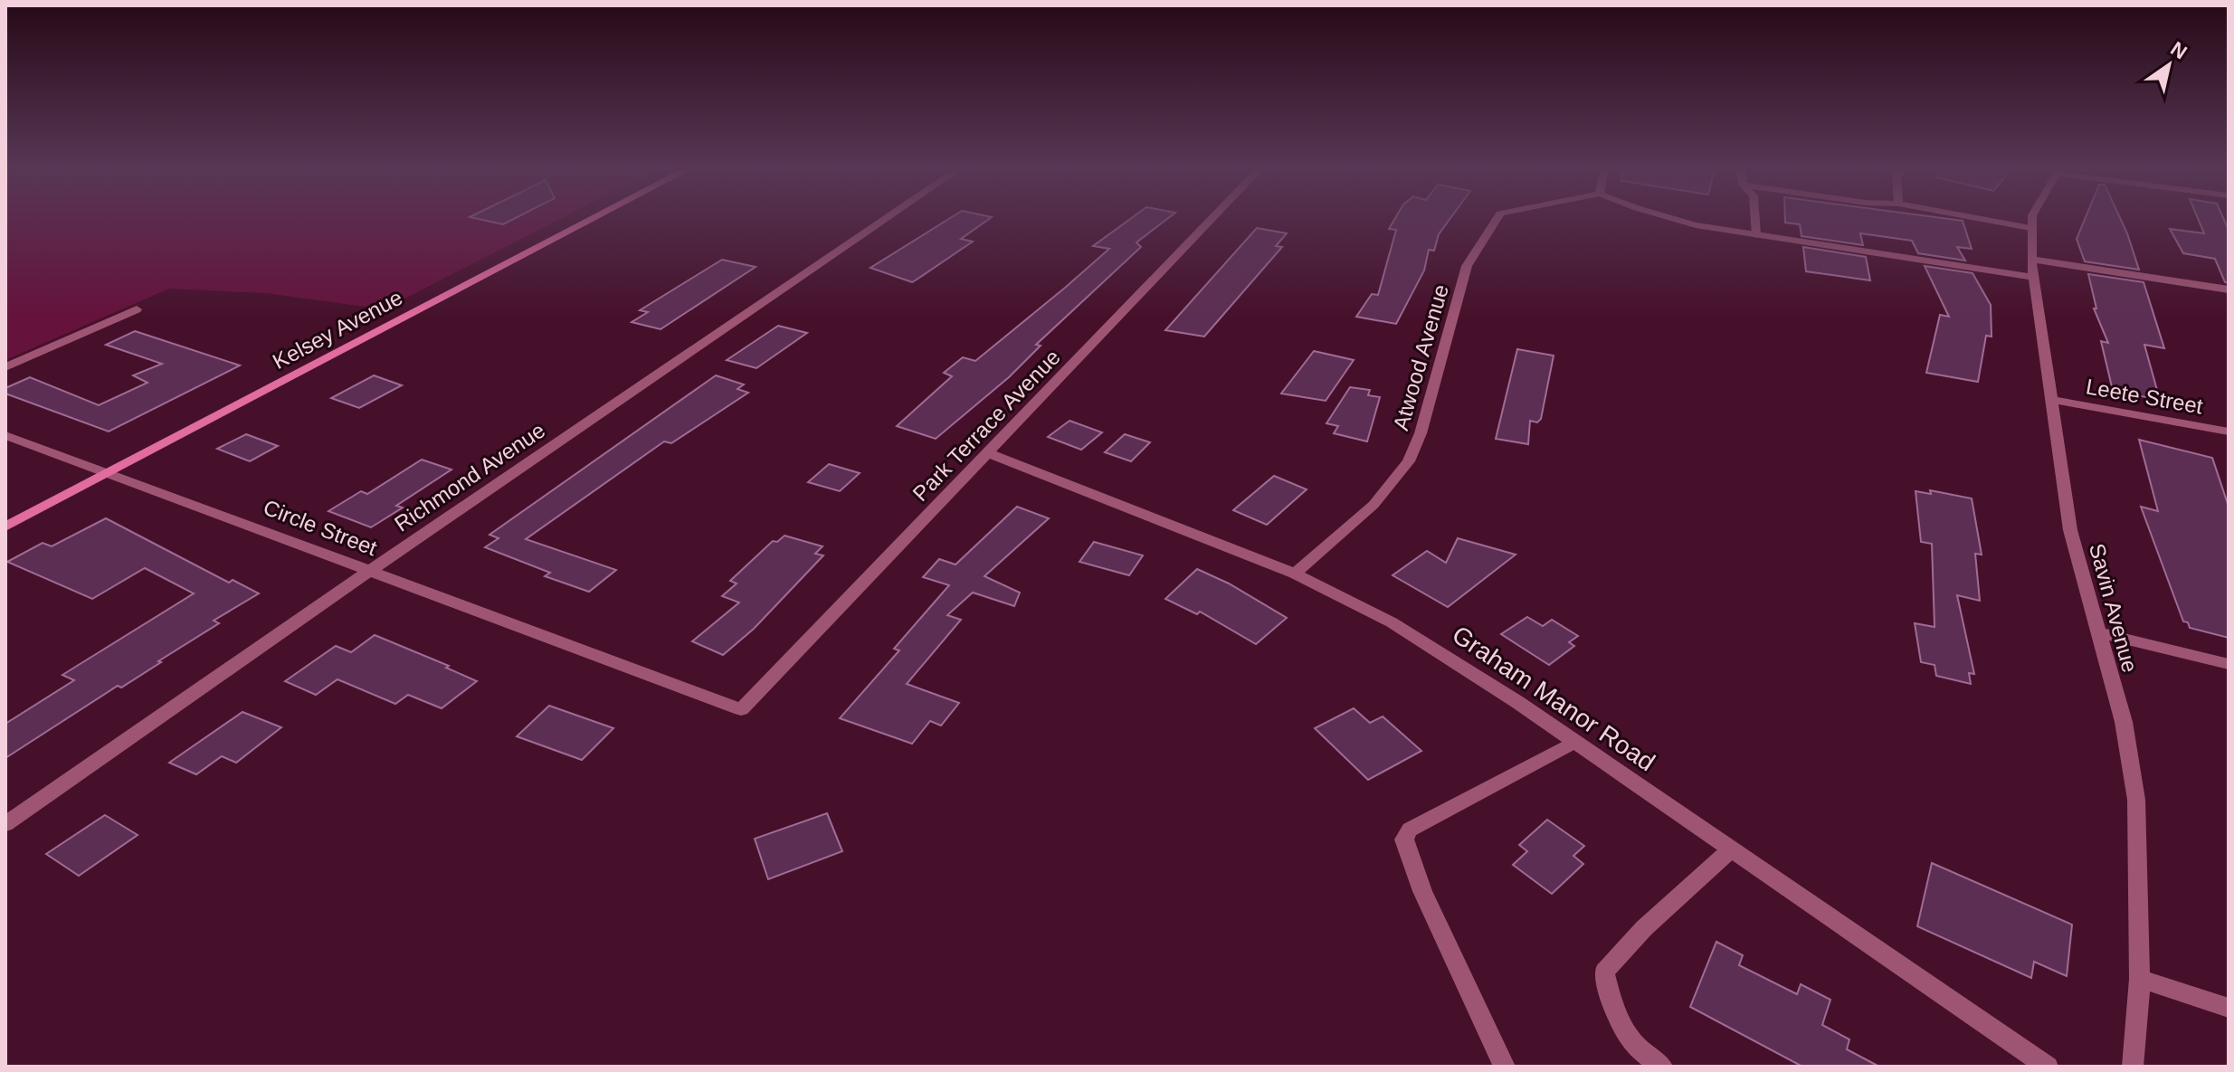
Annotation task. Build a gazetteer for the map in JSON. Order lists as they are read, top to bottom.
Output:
{
  "streets": {
    "street": [
      "Kelsey Avenue",
      "Atwood Avenue",
      "Leete Street",
      "Park Terrace Avenue",
      "Richmond Avenue",
      "Circle Street",
      "Savin Avenue",
      "Graham Manor Road"
    ]
  },
  "crossings": [
    ["Kelsey Avenue", "Circle Street"],
    ["Atwood Avenue", "Graham Manor Road"],
    ["Leete Street", "Savin Avenue"],
    ["Park Terrace Avenue", "Circle Street"],
    ["Park Terrace Avenue", "Graham Manor Road"],
    ["Richmond Avenue", "Circle Street"]
  ],
  "north": "top right"
}
